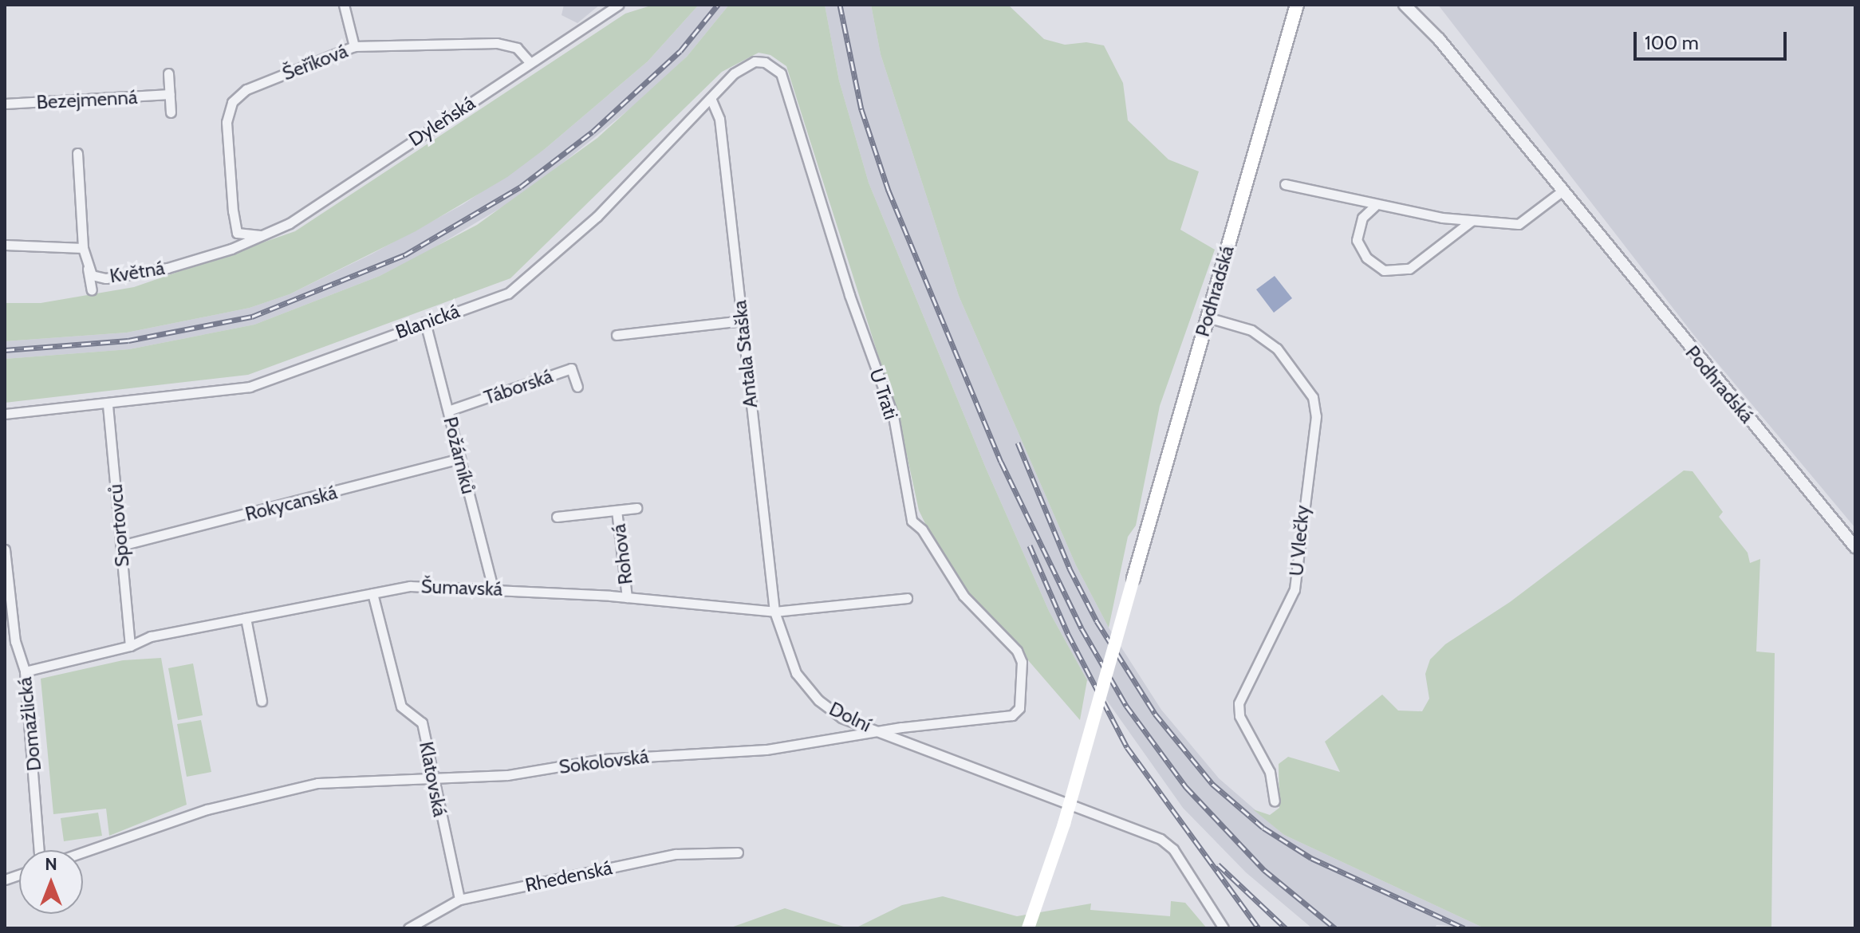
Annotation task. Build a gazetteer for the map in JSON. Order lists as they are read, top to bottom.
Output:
{
  "streets": {
    "main road": ["Podhradská"],
    "street": [
      "Šeříková",
      "Bezejmenná",
      "Dyleňská",
      "Květná",
      "Blanická",
      "Antala Staška",
      "Táborská",
      "U Trati",
      "Požárníků",
      "Rokycanská",
      "Sportovců",
      "U Vlečky",
      "Rohová",
      "Šumavská",
      "Dolní",
      "Domažlická",
      "Sokolovská",
      "Klatovská",
      "Rhedenská"
    ]
  },
  "crossings": [
    ["Šeříková", "Dyleňská"],
    ["Šeříková", "Květná"],
    ["Dyleňská", "Květná"],
    ["Podhradská", "U Vlečky"],
    ["Blanická", "Antala Staška"],
    ["Blanická", "U Trati"],
    ["Blanická", "Požárníků"],
    ["Blanická", "Sportovců"],
    ["Antala Staška", "Šumavská"],
    ["Antala Staška", "Dolní"],
    ["Táborská", "Požárníků"],
    ["U Trati", "Dolní"],
    ["Požárníků", "Rokycanská"],
    ["Požárníků", "Šumavská"],
    ["Rokycanská", "Sportovců"],
    ["Sportovců", "Šumavská"],
    ["Rohová", "Šumavská"],
    ["Šumavská", "Dolní"],
    ["Šumavská", "Domažlická"],
    ["Šumavská", "Klatovská"],
    ["Dolní", "Sokolovská"],
    ["Sokolovská", "Klatovská"],
    ["Klatovská", "Rhedenská"]
  ],
  "scale_bar": "100 m",
  "north": "top"
}
